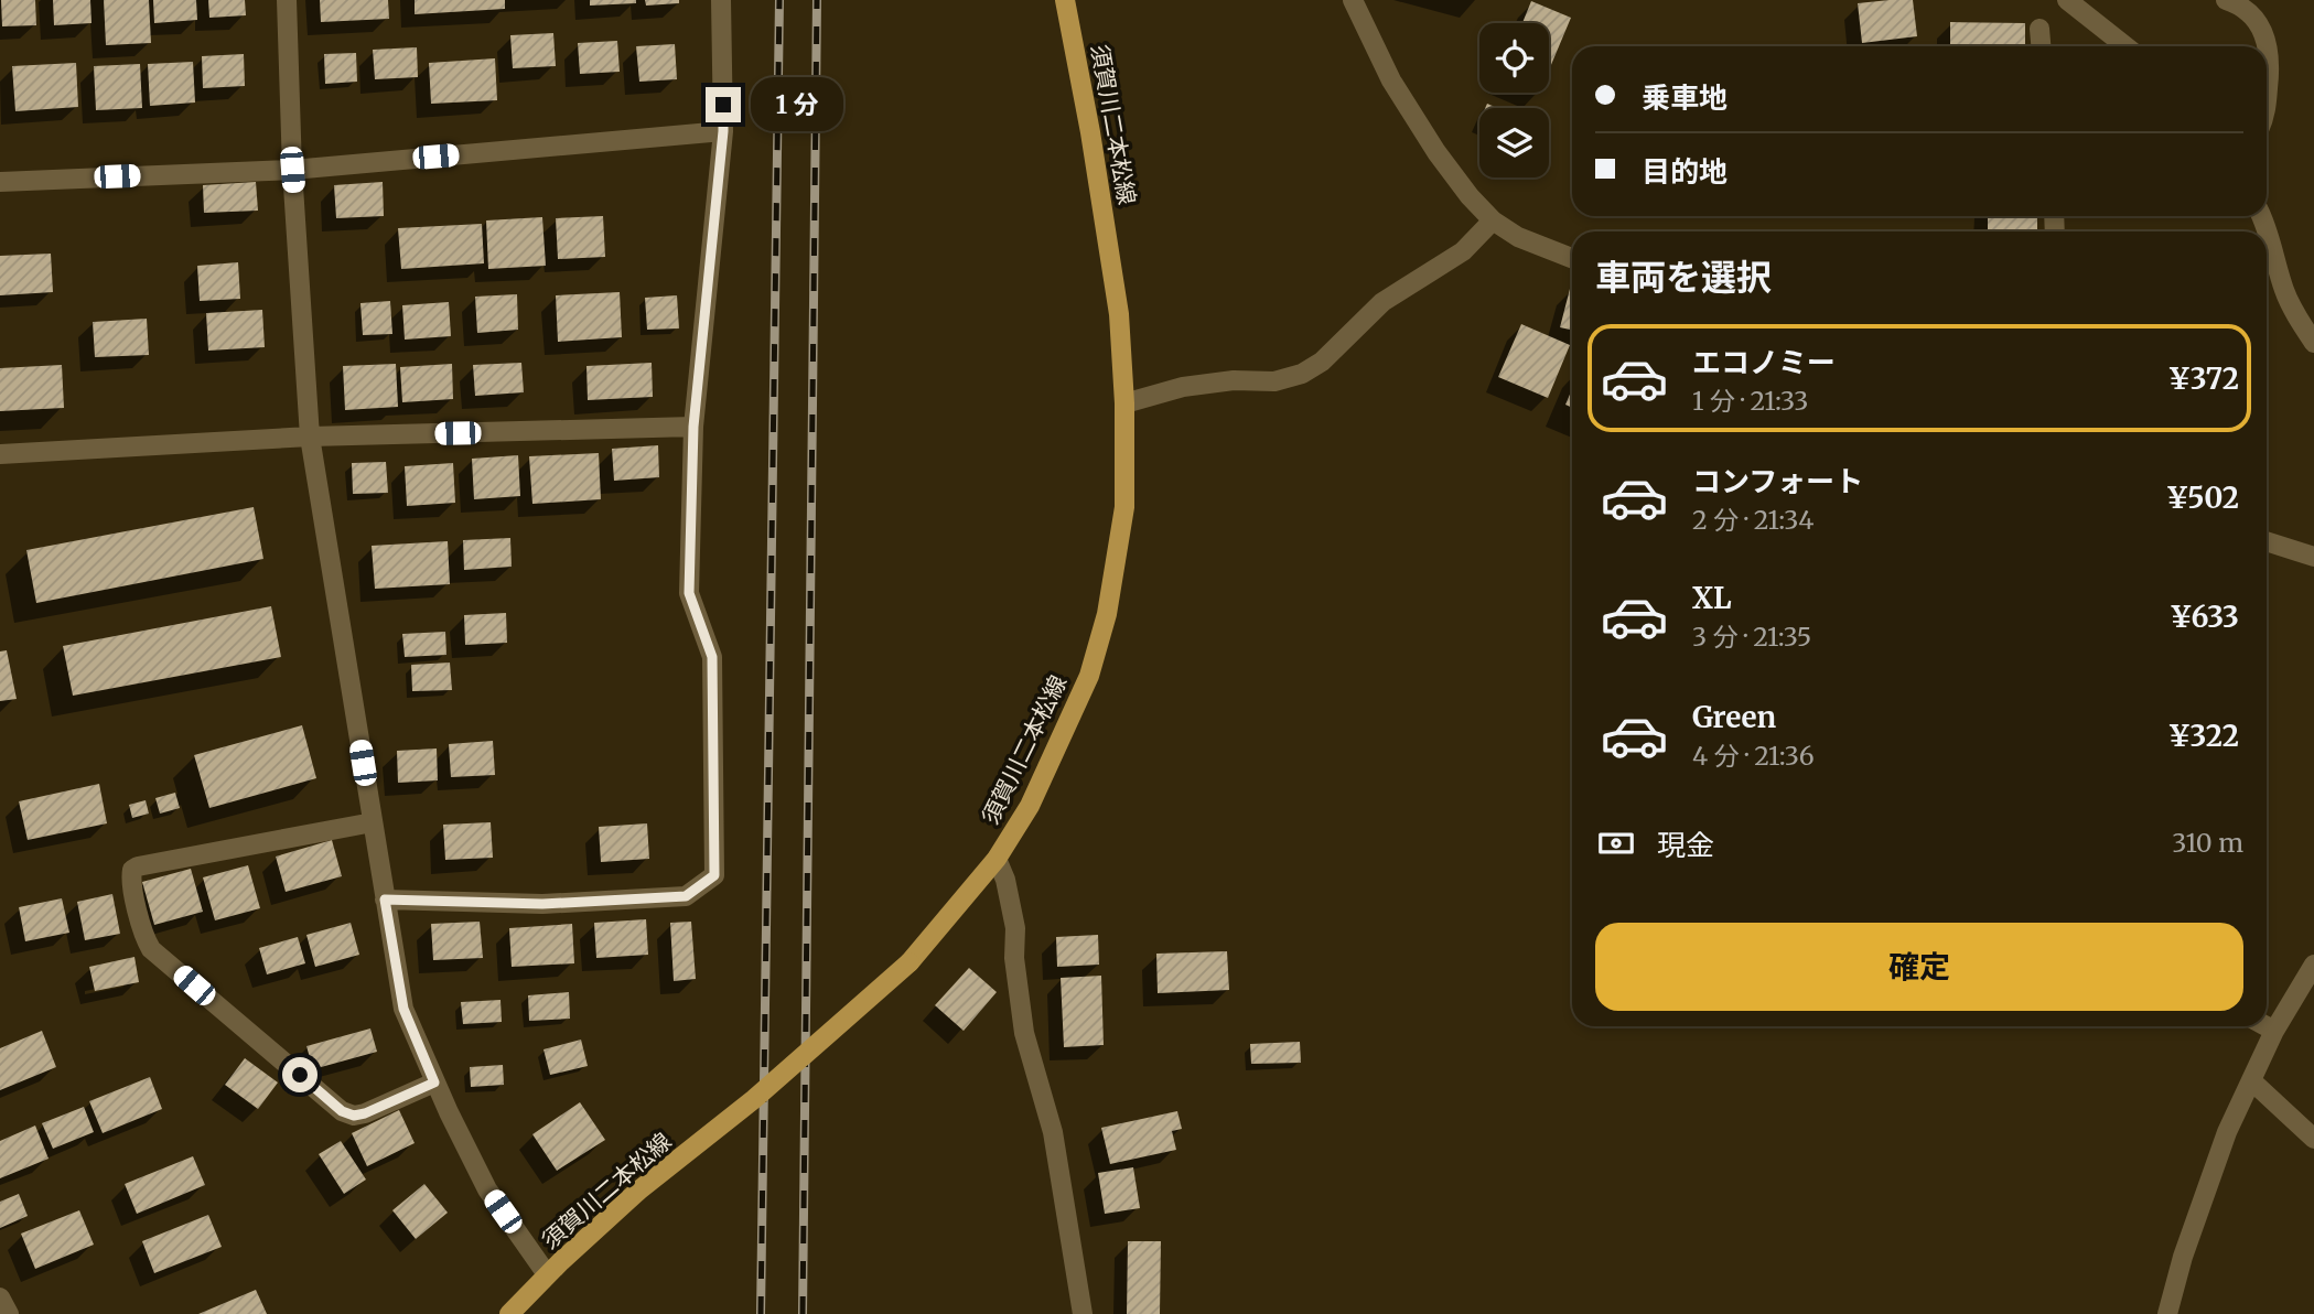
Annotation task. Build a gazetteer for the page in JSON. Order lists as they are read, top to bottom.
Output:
{
  "streets": {
    "main road": ["須賀川二本松線"]
  },
  "page": {
    "banner": ["乗車地", "目的地"],
    "bubble": "1 分",
    "heading": "車両を選択",
    "list": [
      {
        "name": "エコノミー",
        "note": "1 分 · 21:33",
        "value": "¥372"
      },
      {
        "name": "コンフォート",
        "note": "2 分 · 21:34",
        "value": "¥502"
      },
      {
        "name": "XL",
        "note": "3 分 · 21:35",
        "value": "¥633"
      },
      {
        "name": "Green",
        "note": "4 分 · 21:36",
        "value": "¥322"
      }
    ],
    "pay": ["現金", "310 m"],
    "buttons": "確定"
  }
}
